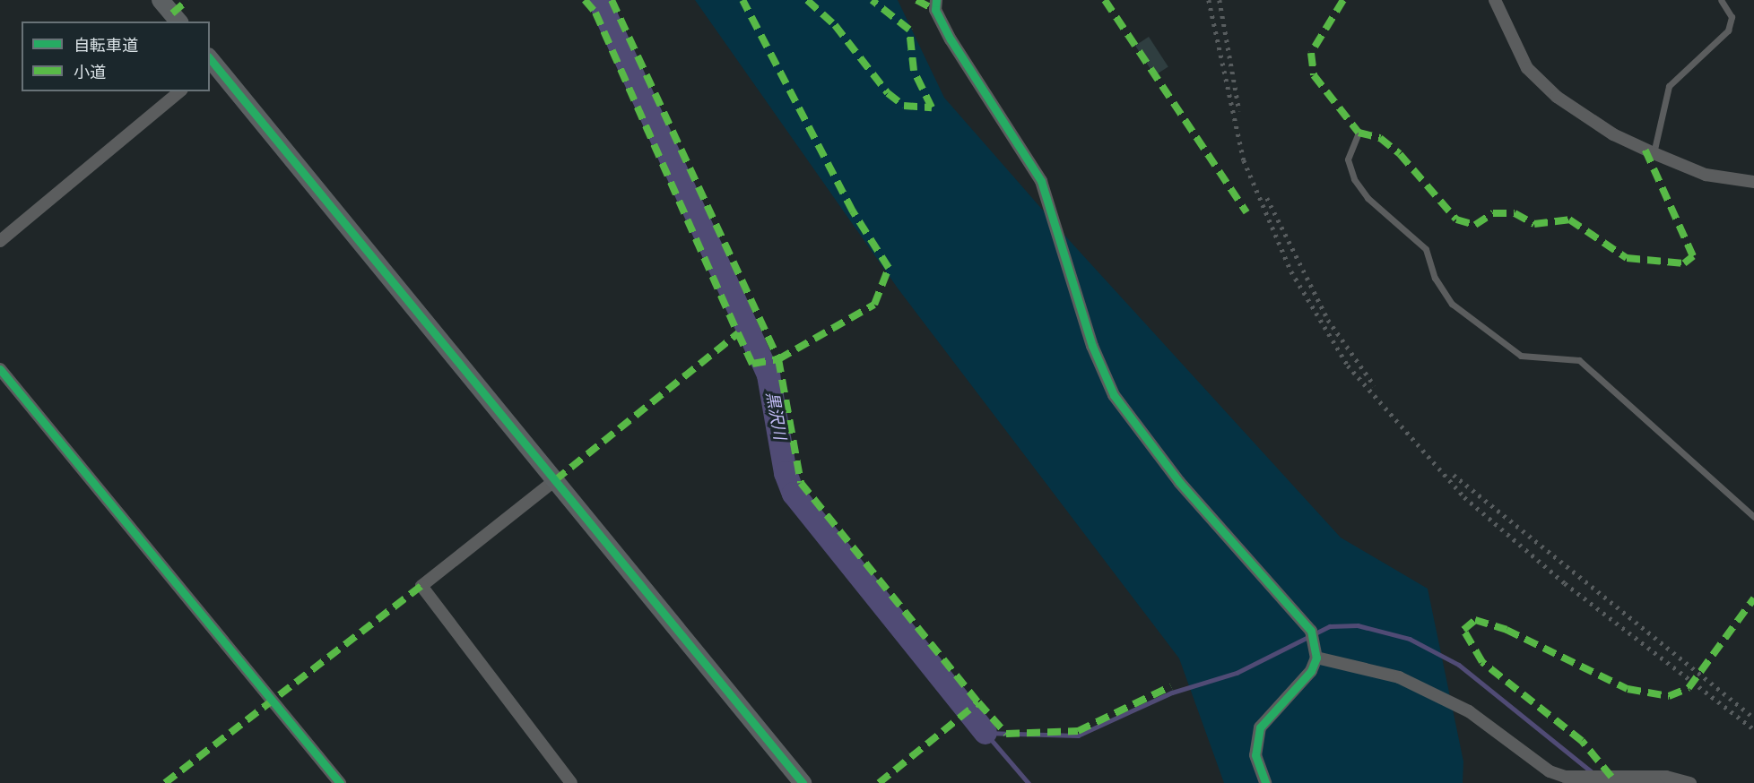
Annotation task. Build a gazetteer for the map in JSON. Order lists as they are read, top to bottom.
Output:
{
  "water": ["黒沢川"],
  "legend": ["自転車道", "小道"]
}
